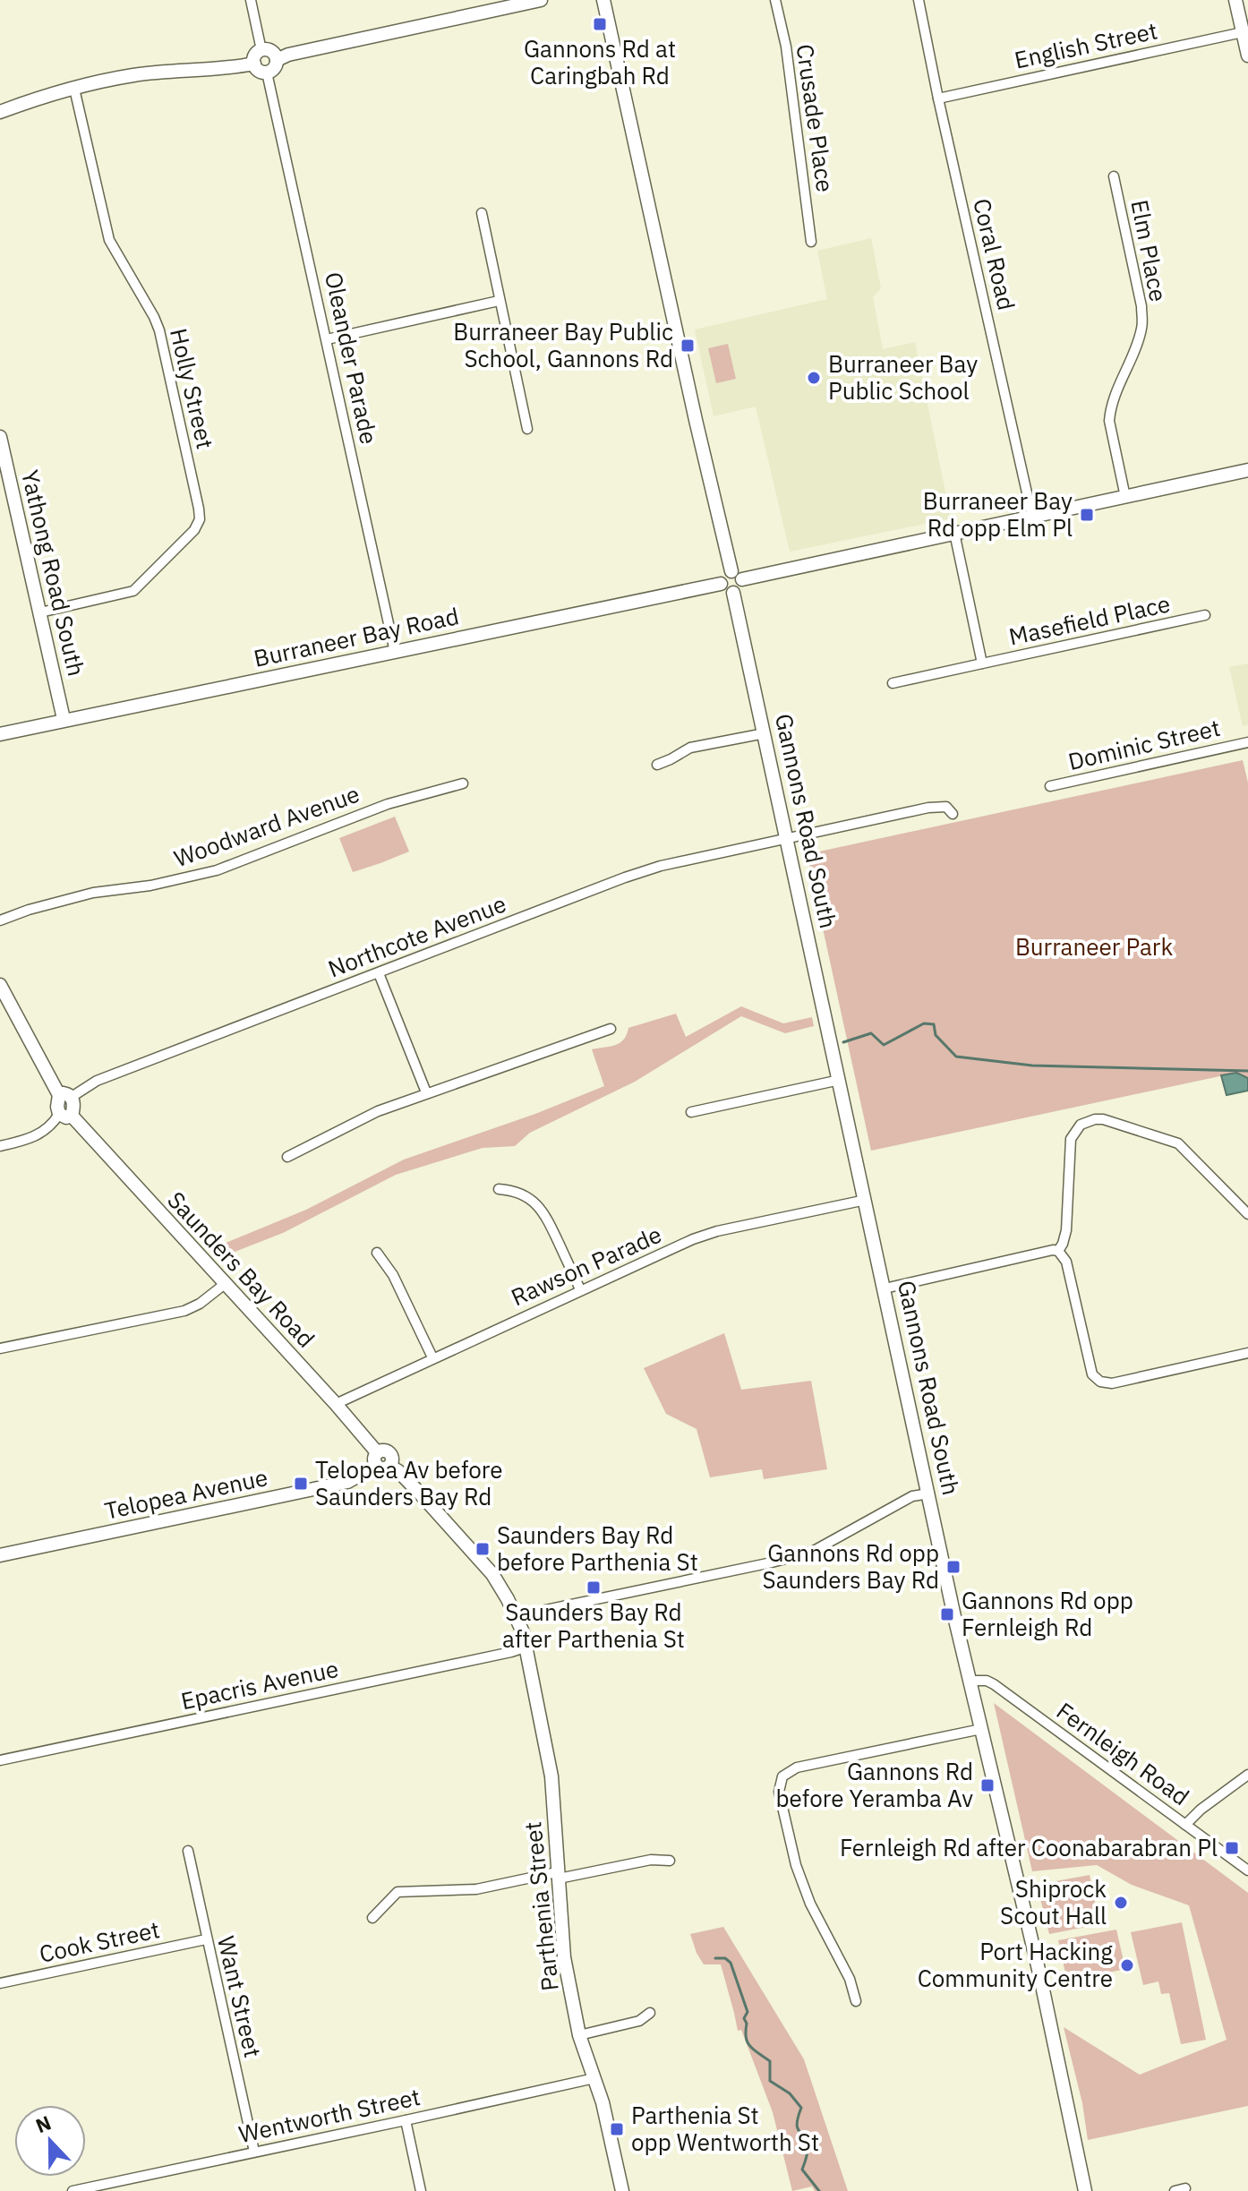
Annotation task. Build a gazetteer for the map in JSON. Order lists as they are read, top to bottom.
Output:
{
  "streets": {
    "street": [
      "English Street",
      "Crusade Place",
      "Elm Place",
      "Coral Road",
      "Oleander Parade",
      "Holly Street",
      "Yathong Road South",
      "Masefield Place",
      "Burraneer Bay Road",
      "Dominic Street",
      "Gannons Road South",
      "Woodward Avenue",
      "Northcote Avenue",
      "Rawson Parade",
      "Saunders Bay Road",
      "Telopea Avenue",
      "Epacris Avenue",
      "Fernleigh Road",
      "Parthenia Street",
      "Cook Street",
      "Want Street",
      "Wentworth Street"
    ]
  },
  "crossings": [
    ["English Street", "Coral Road"],
    ["Oleander Parade", "Burraneer Bay Road"],
    ["Holly Street", "Yathong Road South"],
    ["Yathong Road South", "Burraneer Bay Road"],
    ["Burraneer Bay Road", "Gannons Road South"],
    ["Gannons Road South", "Northcote Avenue"],
    ["Gannons Road South", "Rawson Parade"],
    ["Gannons Road South", "Fernleigh Road"],
    ["Rawson Parade", "Saunders Bay Road"],
    ["Saunders Bay Road", "Telopea Avenue"],
    ["Saunders Bay Road", "Parthenia Street"],
    ["Epacris Avenue", "Parthenia Street"],
    ["Parthenia Street", "Wentworth Street"],
    ["Cook Street", "Want Street"],
    ["Want Street", "Wentworth Street"]
  ],
  "parks": ["Burraneer Park"],
  "places": {
    "transit": [
      "Gannons Rd at Caringbah Rd",
      "Burraneer Bay Public School, Gannons Rd",
      "Burraneer Bay Rd opp Elm Pl",
      "Telopea Av before Saunders Bay Rd",
      "Saunders Bay Rd before Parthenia St",
      "Gannons Rd opp Saunders Bay Rd",
      "Saunders Bay Rd after Parthenia St",
      "Gannons Rd opp Fernleigh Rd",
      "Gannons Rd before Yeramba Av",
      "Fernleigh Rd after Coonabarabran Pl",
      "Parthenia St opp Wentworth St"
    ],
    "other": ["Burraneer Bay Public School", "Shiprock Scout Hall", "Port Hacking Community Centre"]
  },
  "north": "top"
}
